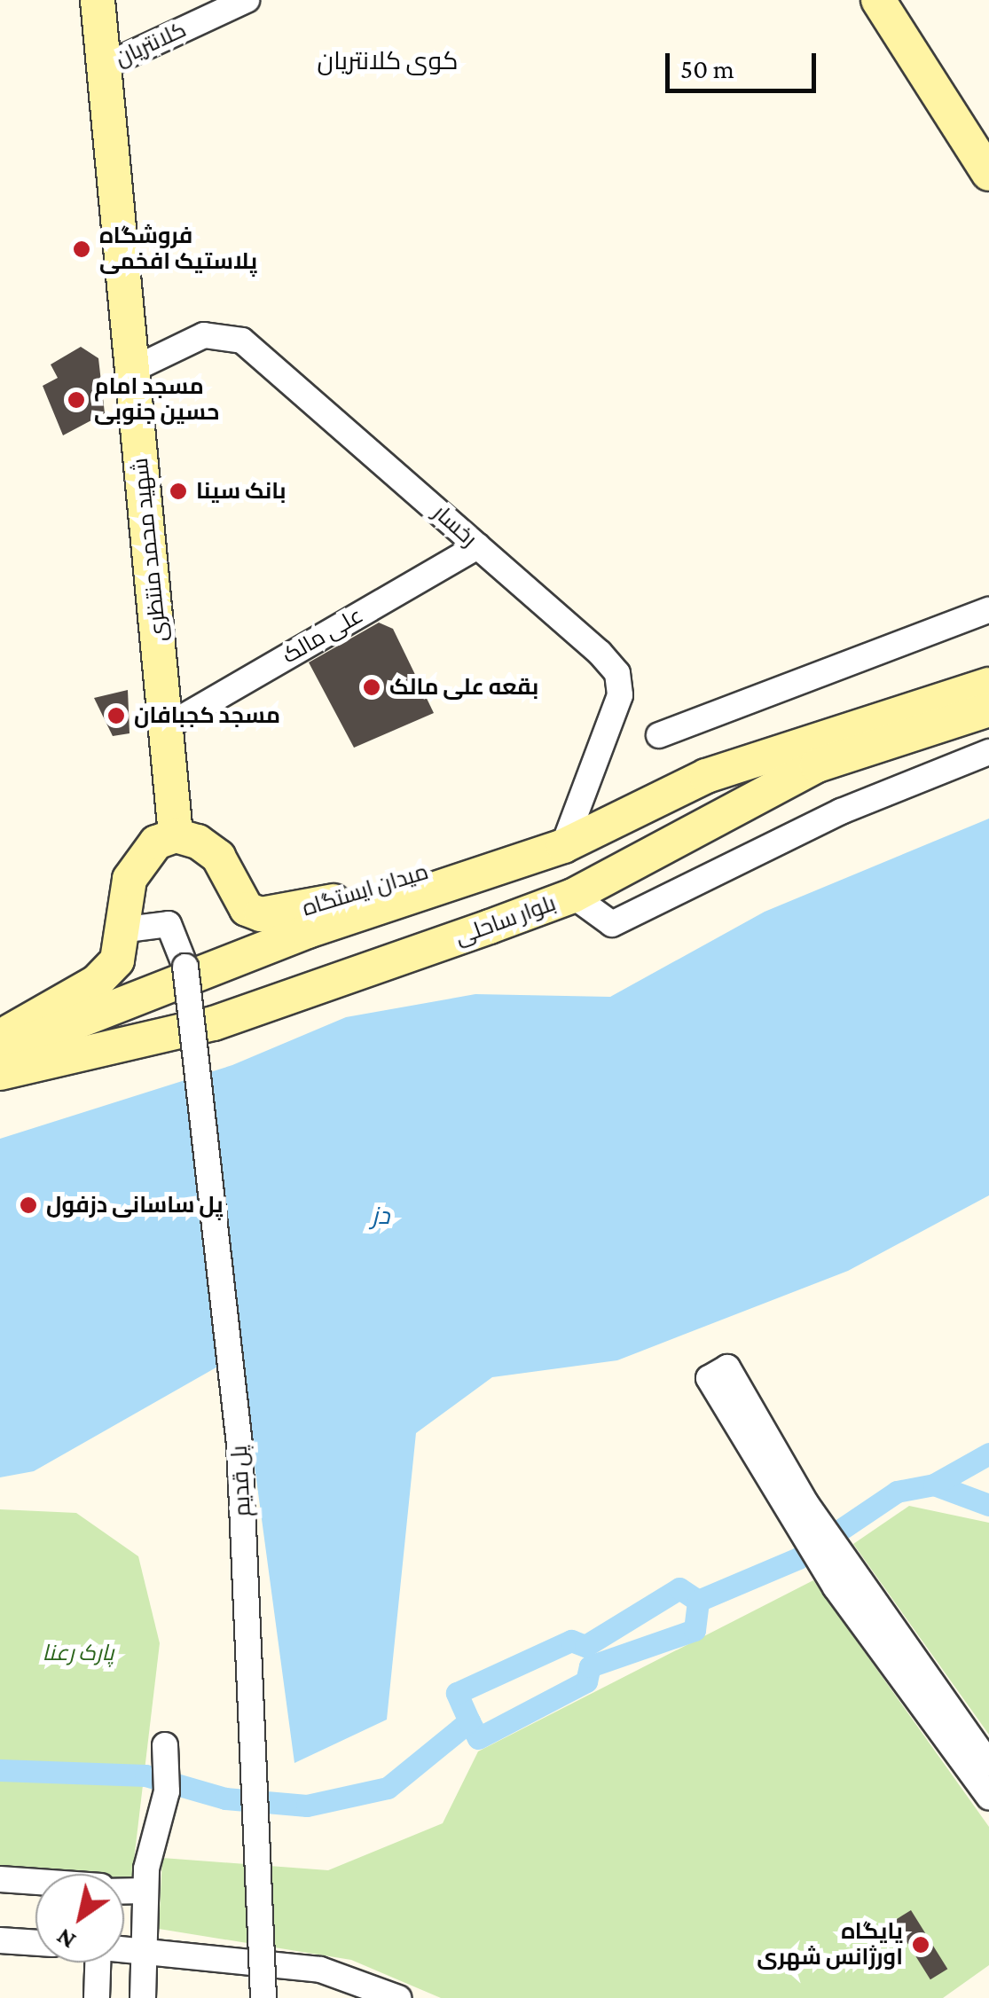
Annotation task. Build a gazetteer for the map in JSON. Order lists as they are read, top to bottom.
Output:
{
  "streets": {
    "main road": ["شهید محمد منتظری", "میدان ایستگاه", "بلوار ساحلی"],
    "street": [
      "کلانتریان",
      "رخسار",
      "علی مالک",
      "پل قدیم"
    ]
  },
  "crossings": [
    ["کلانتریان", "شهید محمد منتظری"],
    ["رخسار", "شهید محمد منتظری"],
    ["رخسار", "علی مالک"],
    ["رخسار", "میدان ایستگاه"],
    ["شهید محمد منتظری", "علی مالک"],
    ["شهید محمد منتظری", "میدان ایستگاه"]
  ],
  "districts": ["کوی کلانتریان"],
  "water": ["دز"],
  "parks": ["پارک رعنا"],
  "places": [
    "فروشگاه پلاستیک افخمی",
    "مسجد امام حسین جنوبی",
    "بانک سینا",
    "بقعه علی مالک",
    "مسجد کجبافان",
    "پل ساسانی دزفول",
    "پایگاه اورژانس شهری"
  ],
  "scale_bar": "50 m",
  "north": "bottom left"
}
